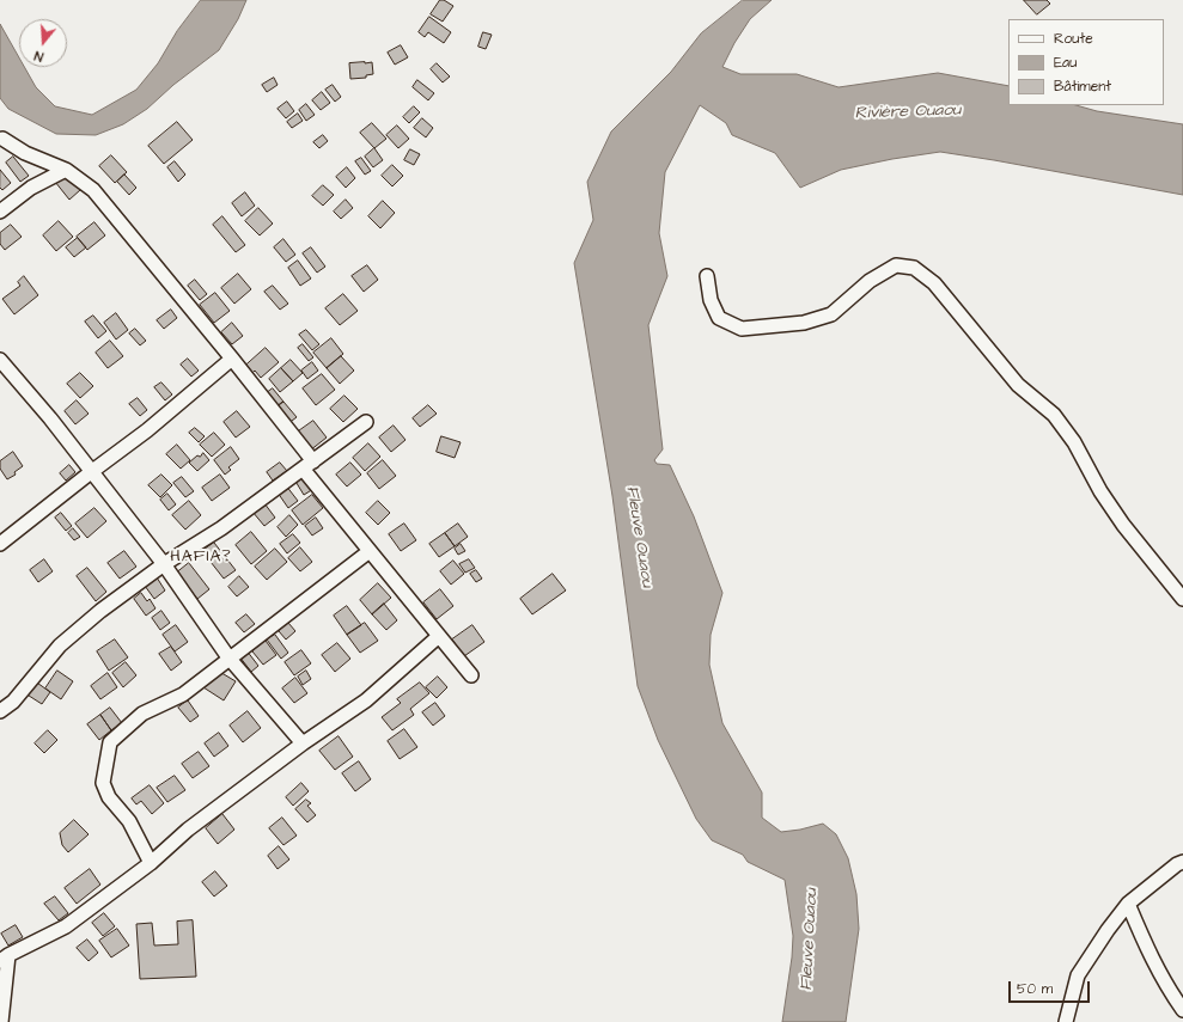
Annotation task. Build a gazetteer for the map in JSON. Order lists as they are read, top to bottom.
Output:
{
  "districts": ["HAFIA?"],
  "water": ["Rivière Ouaou", "Fleuve Ouaou"],
  "legend": ["Route", "Eau", "Bâtiment"],
  "scale_bar": "50 m",
  "north": "bottom"
}
